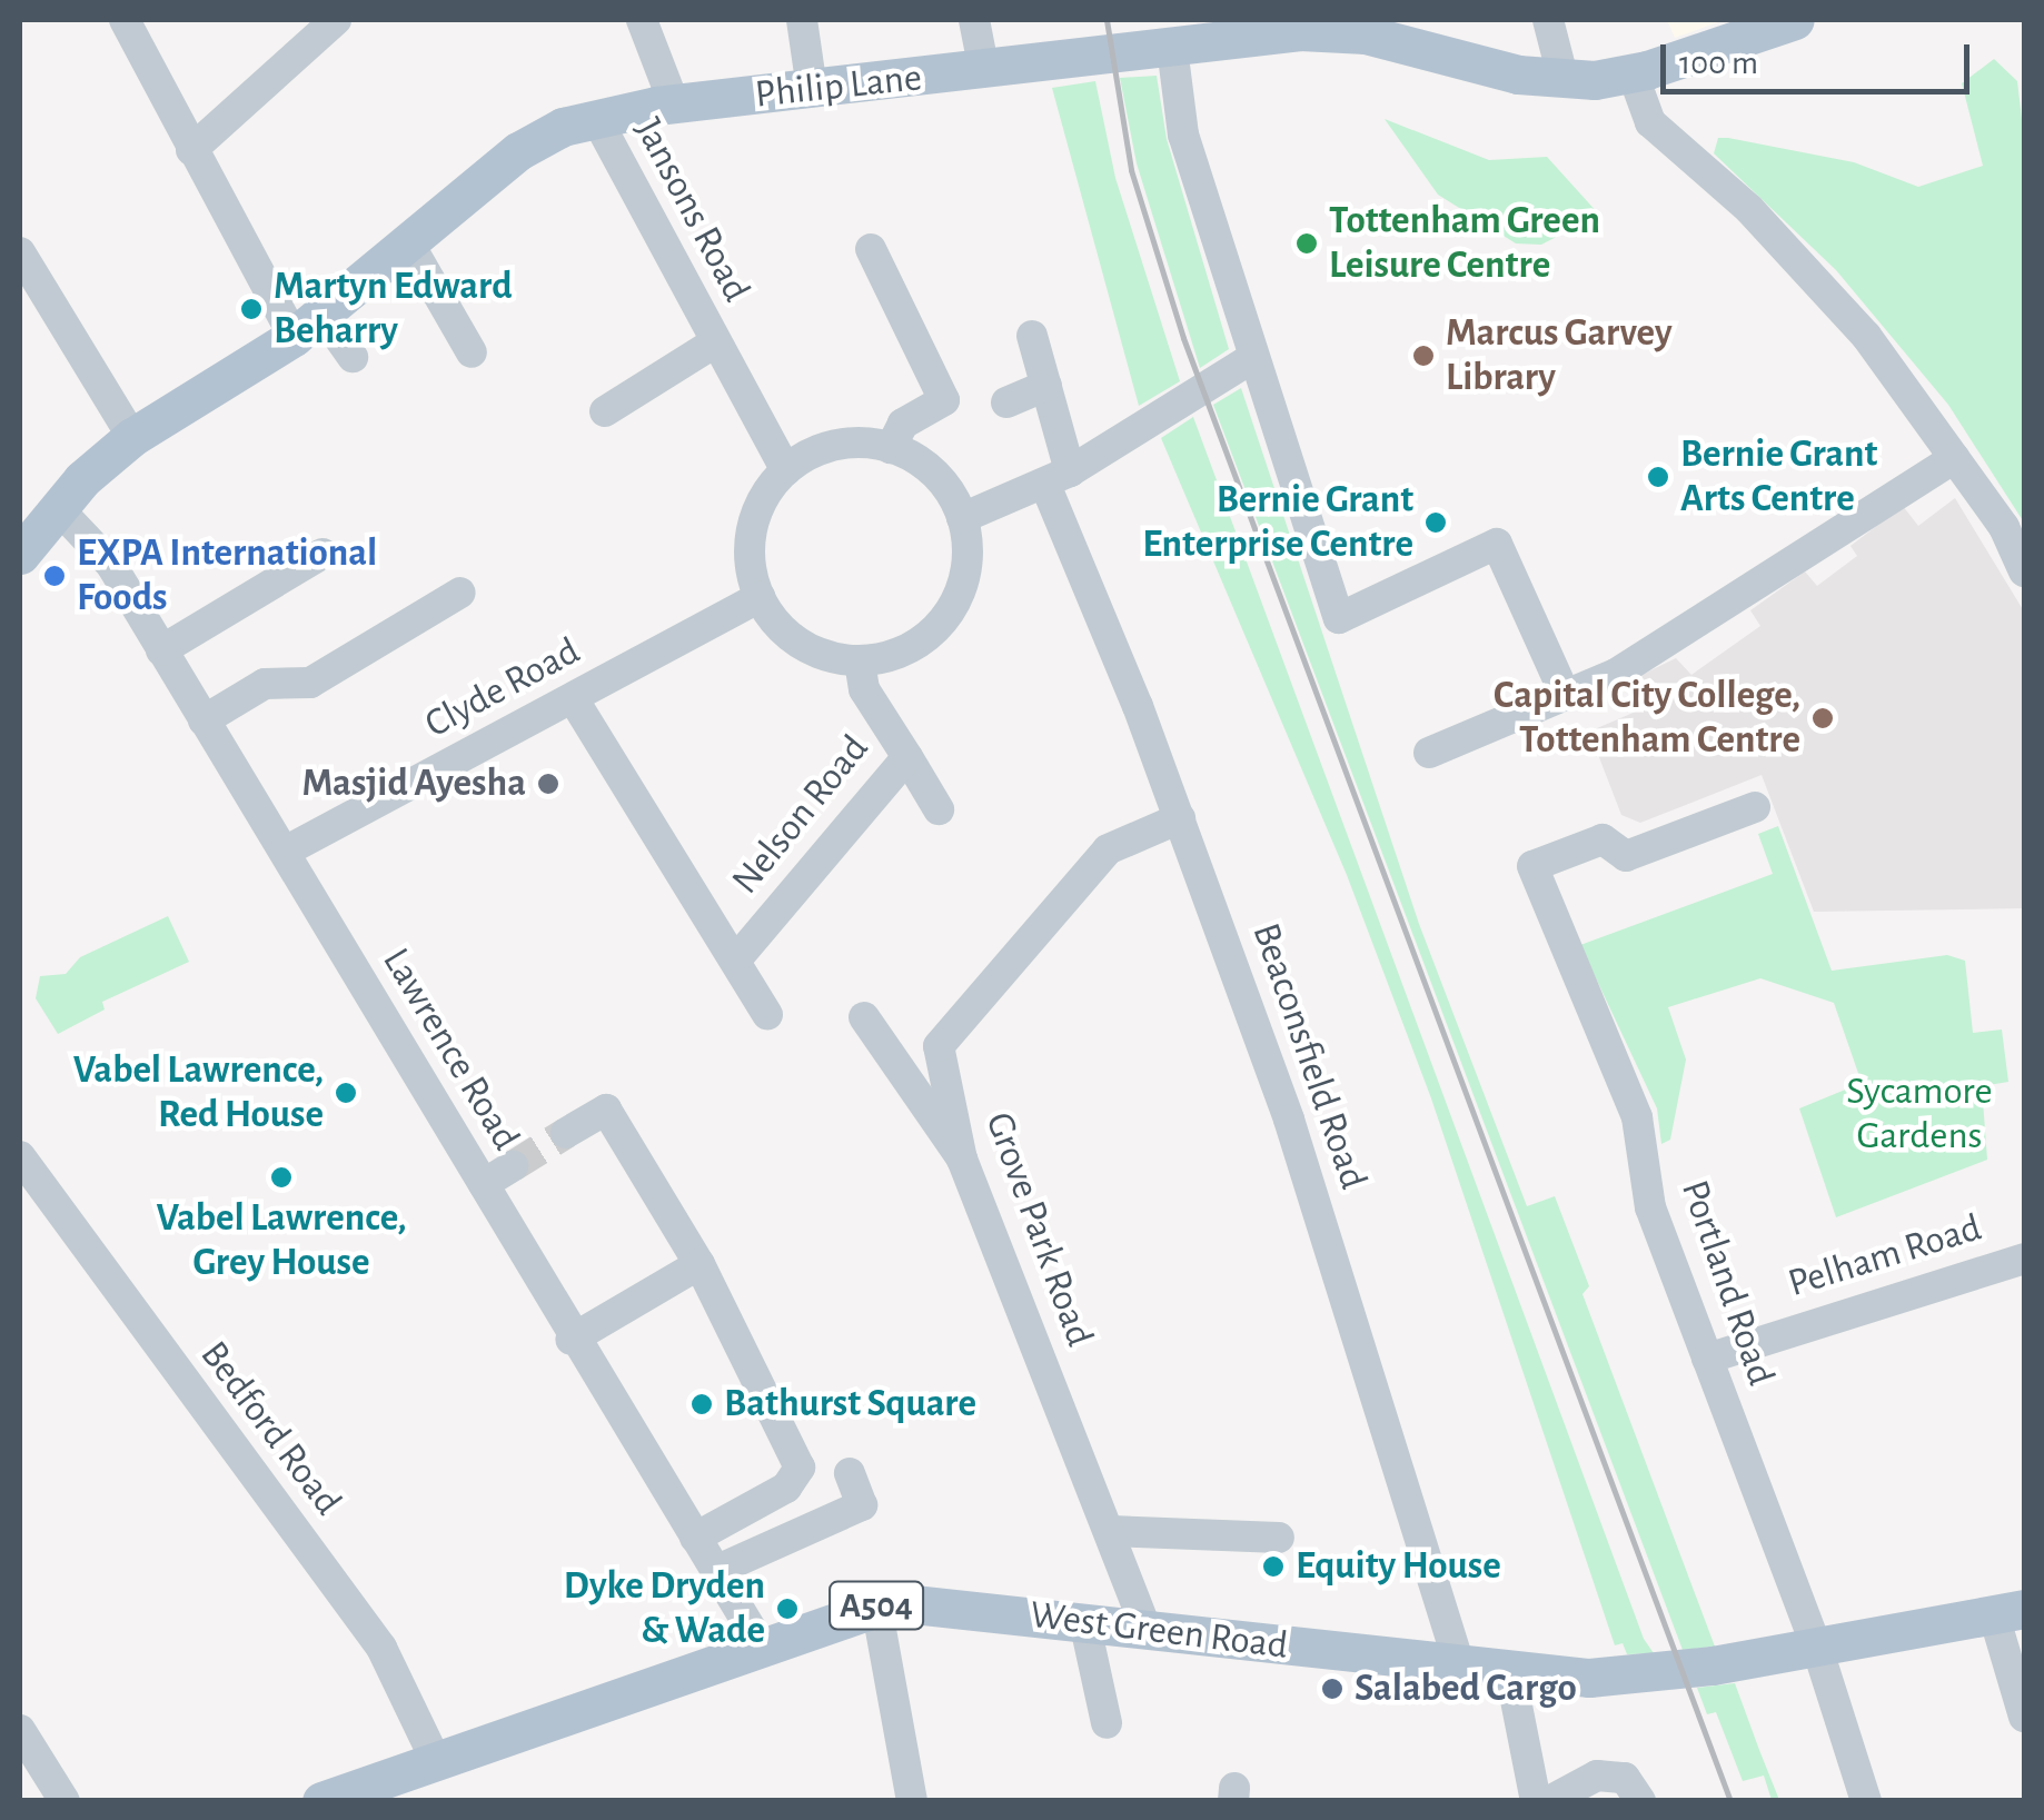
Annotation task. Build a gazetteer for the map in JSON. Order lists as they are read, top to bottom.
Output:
{
  "streets": {
    "main road": ["Philip Lane", "A504", "West Green Road"],
    "street": [
      "Jansons Road",
      "Clyde Road",
      "Nelson Road",
      "Lawrence Road",
      "Beaconsfield Road",
      "Grove Park Road",
      "Pelham Road",
      "Portland Road",
      "Bedford Road"
    ]
  },
  "crossings": [
    ["Philip Lane", "Jansons Road"],
    ["Philip Lane", "Lawrence Road"],
    ["Jansons Road", "Clyde Road"],
    ["Jansons Road", "Nelson Road"],
    ["Clyde Road", "Nelson Road"],
    ["Clyde Road", "Lawrence Road"],
    ["Lawrence Road", "West Green Road"],
    ["Beaconsfield Road", "West Green Road"],
    ["Grove Park Road", "West Green Road"],
    ["Pelham Road", "Portland Road"],
    ["Portland Road", "West Green Road"],
    ["Bedford Road", "West Green Road"]
  ],
  "parks": ["Sycamore Gardens"],
  "places": [
    "Tottenham Green Leisure Centre",
    "Martyn Edward Beharry",
    "Marcus Garvey Library",
    "Bernie Grant Arts Centre",
    "Bernie Grant Enterprise Centre",
    "EXPA International Foods",
    "Capital City College, Tottenham Centre",
    "Masjid Ayesha",
    "Vabel Lawrence, Red House",
    "Vabel Lawrence, Grey House",
    "Bathurst Square",
    "Equity House",
    "Dyke Dryden & Wade",
    "Salabed Cargo"
  ],
  "scale_bar": "100 m"
}
